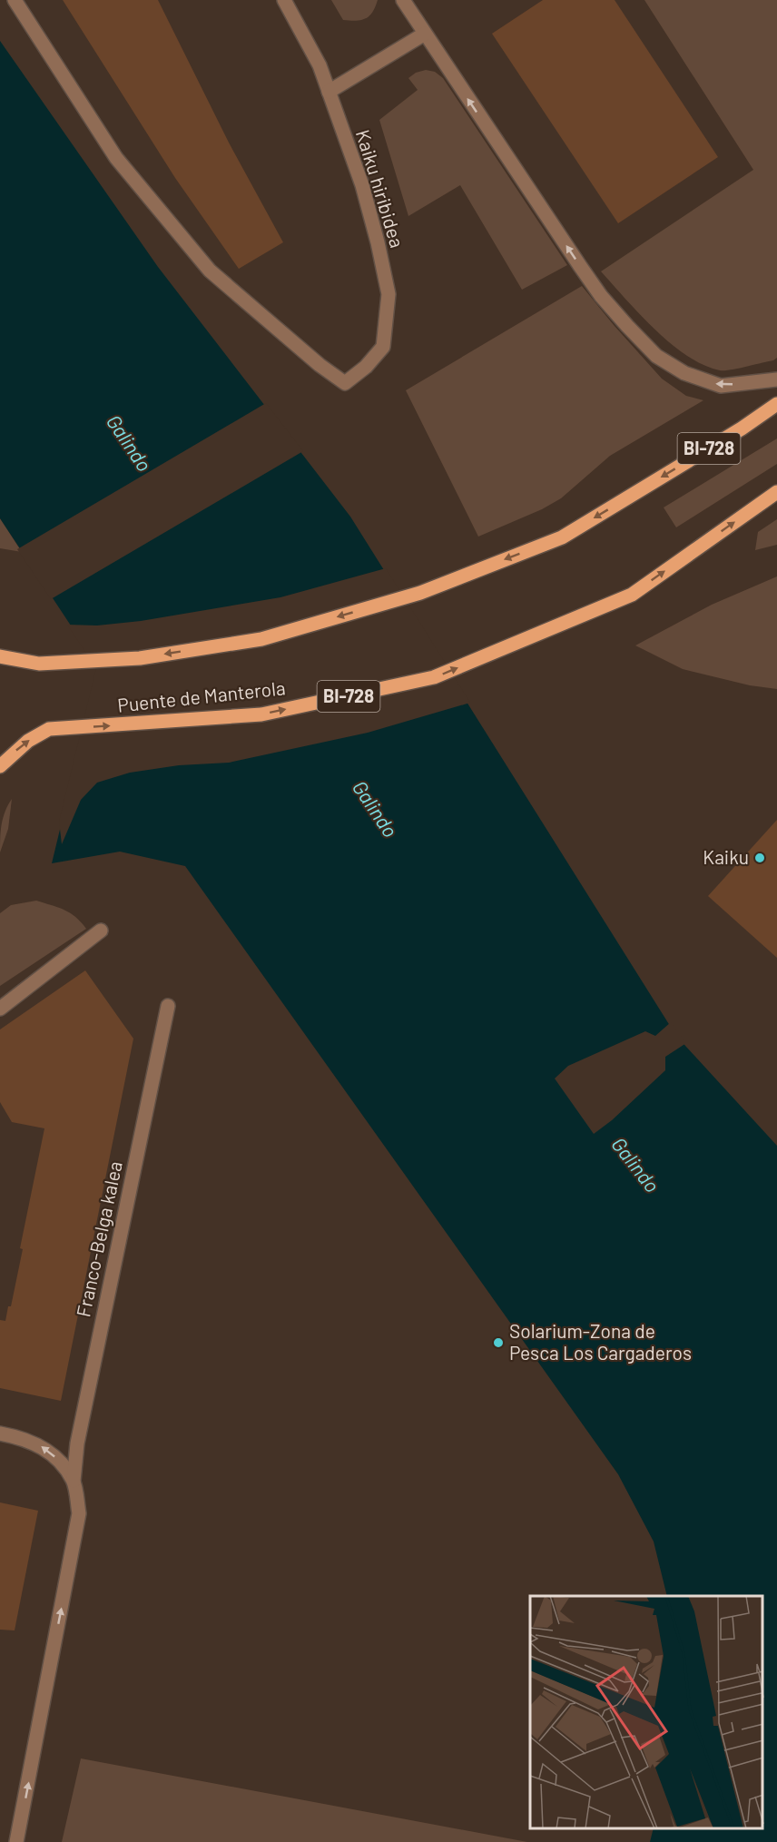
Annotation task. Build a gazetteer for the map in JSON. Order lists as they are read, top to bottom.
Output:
{
  "streets": {
    "main road": ["BI-728", "Puente de Manterola"],
    "street": ["Kaiku hiribidea", "Franco-Belga kalea"]
  },
  "water": ["Galindo"],
  "places": ["Kaiku", "Solarium-Zona de Pesca Los Cargaderos"]
}
